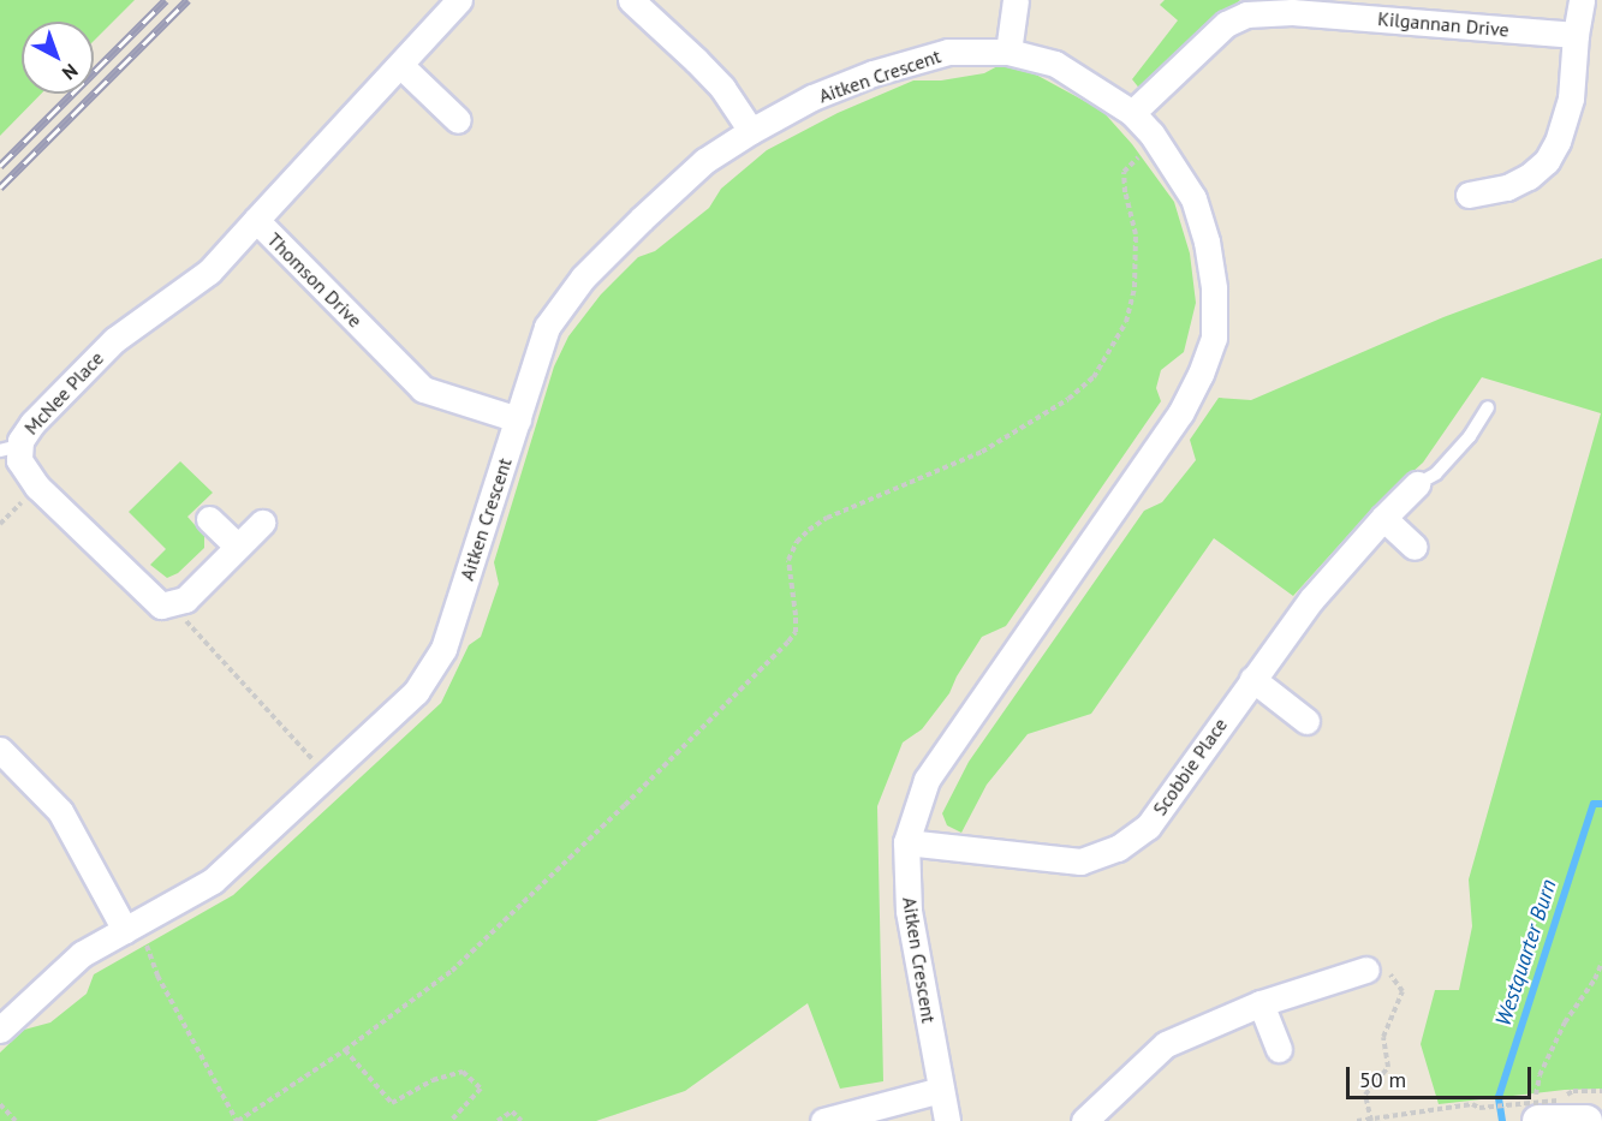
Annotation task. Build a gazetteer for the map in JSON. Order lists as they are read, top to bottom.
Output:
{
  "streets": {
    "street": [
      "Kilgannan Drive",
      "Aitken Crescent",
      "Thomson Drive",
      "McNee Place",
      "Scobbie Place"
    ]
  },
  "crossings": [
    ["Kilgannan Drive", "Aitken Crescent"],
    ["Aitken Crescent", "Thomson Drive"],
    ["Aitken Crescent", "Scobbie Place"],
    ["Thomson Drive", "McNee Place"]
  ],
  "water": ["Westquarter Burn"],
  "scale_bar": "50 m",
  "north": "bottom right"
}
